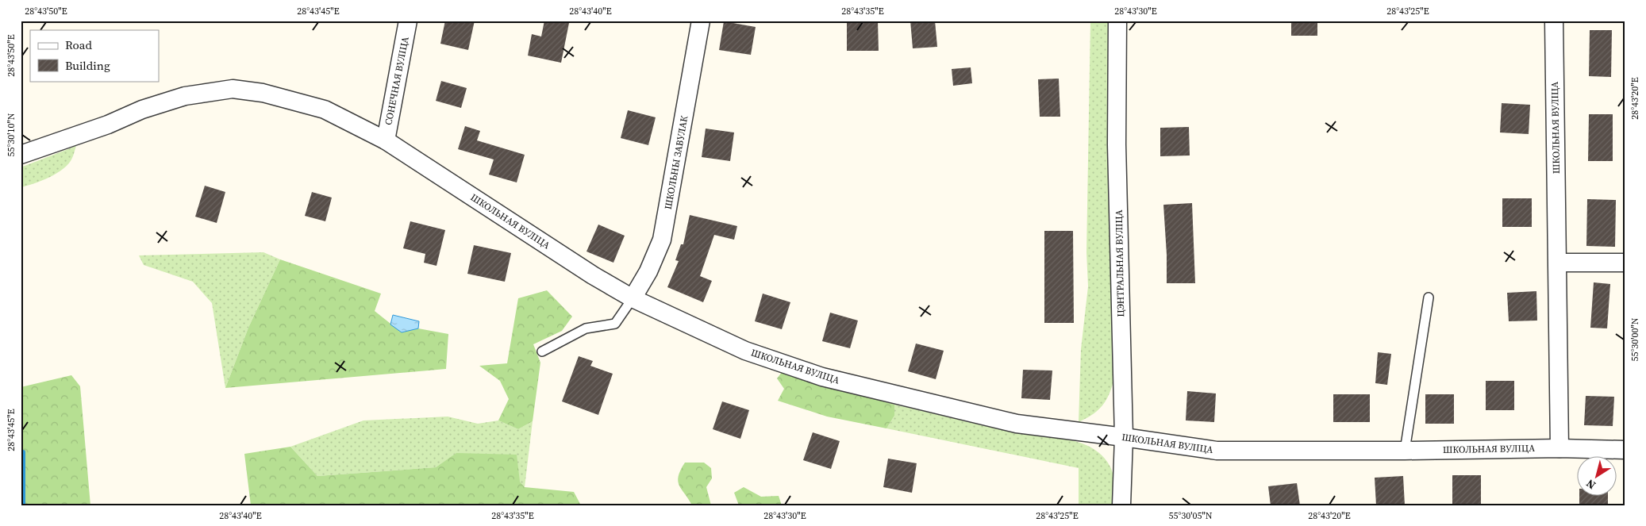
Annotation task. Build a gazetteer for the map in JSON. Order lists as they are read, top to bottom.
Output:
{
  "streets": {
    "street": [
      "СОНЕЧНАЯ ВУЛІЦА",
      "ШКОЛЬНАЯ ВУЛІЦА",
      "ШКОЛЬНЫ ЗАВУЛАК",
      "ЦЭНТРАЛЬНАЯ ВУЛІЦА"
    ]
  },
  "crossings": [
    ["СОНЕЧНАЯ ВУЛІЦА", "ШКОЛЬНАЯ ВУЛІЦА"],
    ["ШКОЛЬНАЯ ВУЛІЦА", "ШКОЛЬНЫ ЗАВУЛАК"],
    ["ШКОЛЬНАЯ ВУЛІЦА", "ЦЭНТРАЛЬНАЯ ВУЛІЦА"]
  ],
  "legend": ["Road", "Building"],
  "north": "bottom left",
  "coordinates": [
    "28°43'50\"E",
    "28°43'45\"E",
    "28°43'40\"E",
    "28°43'35\"E",
    "28°43'30\"E",
    "28°43'25\"E",
    "28°43'20\"E",
    "55°30'10\"N",
    "55°30'00\"N",
    "55°30'05\"N"
  ]
}
